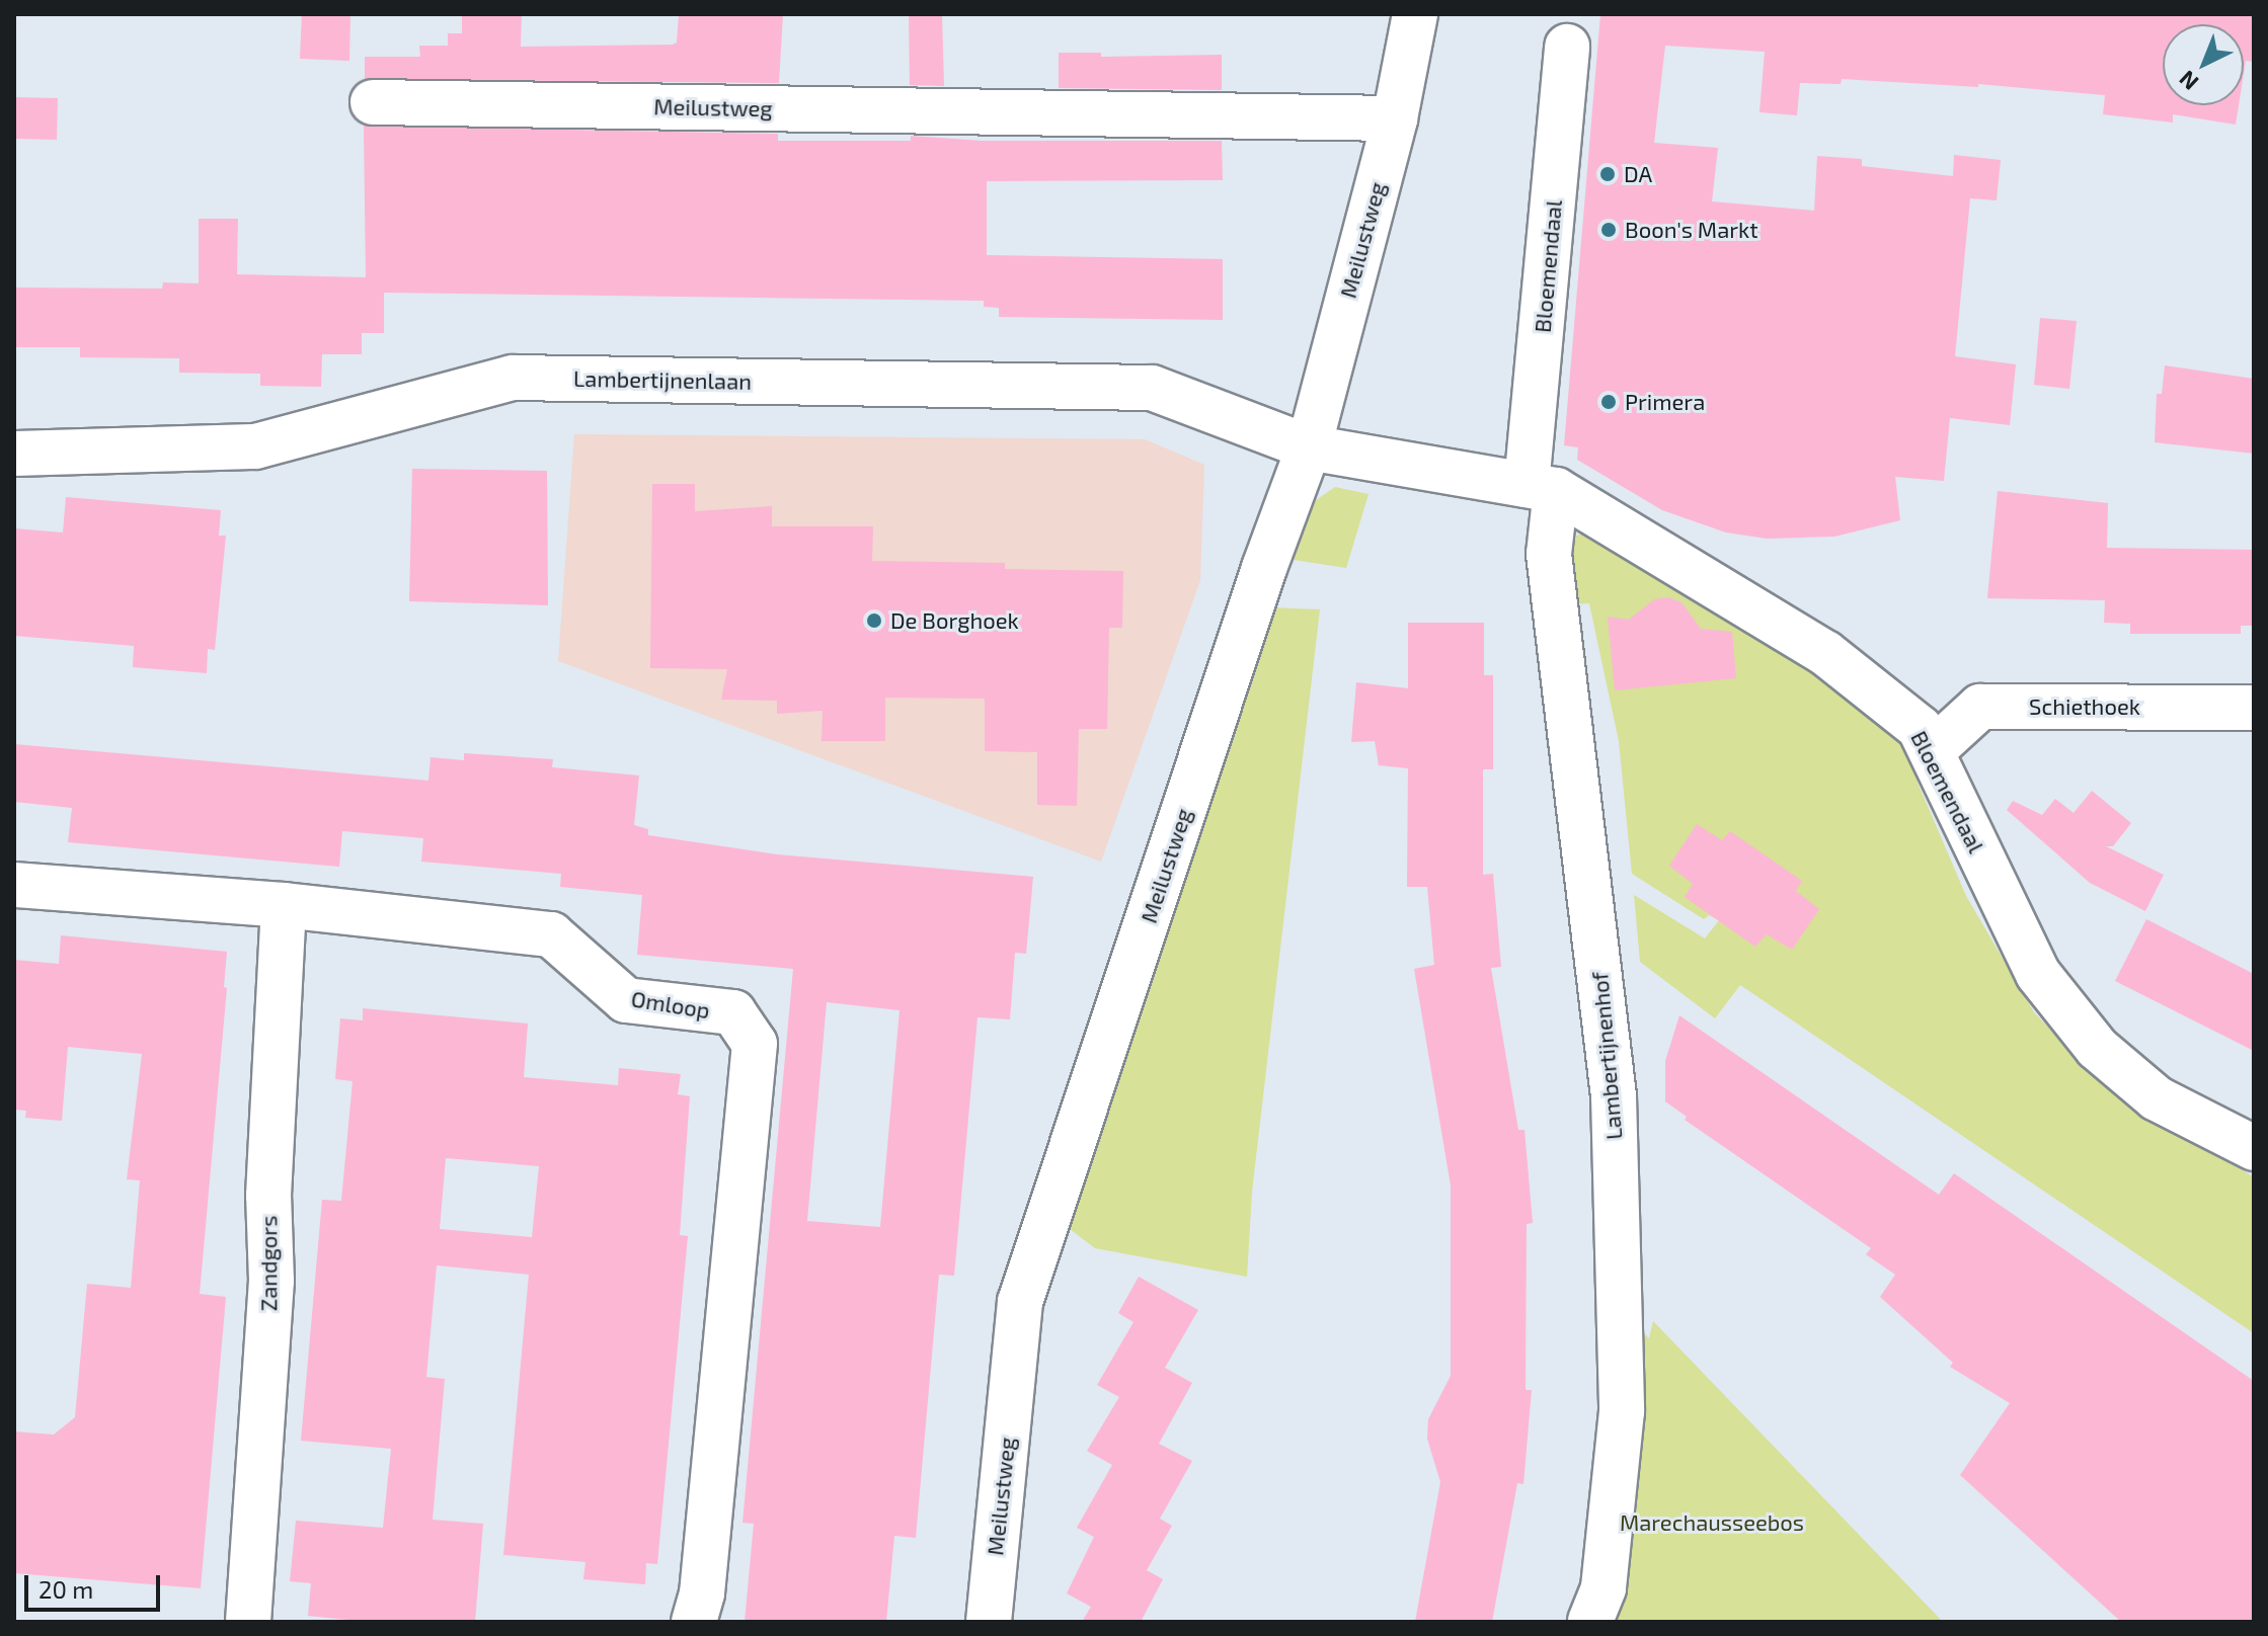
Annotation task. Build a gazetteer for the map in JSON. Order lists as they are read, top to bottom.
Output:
{
  "streets": {
    "street": [
      "Meilustweg",
      "Bloemendaal",
      "Lambertijnenlaan",
      "Schiethoek",
      "Omloop",
      "Lambertijnenhof",
      "Zandgors"
    ]
  },
  "crossings": [
    ["Meilustweg", "Bloemendaal"],
    ["Meilustweg", "Lambertijnenlaan"],
    ["Bloemendaal", "Lambertijnenlaan"],
    ["Bloemendaal", "Schiethoek"],
    ["Bloemendaal", "Lambertijnenhof"],
    ["Omloop", "Zandgors"]
  ],
  "parks": ["Marechausseebos"],
  "places": [
    "DA",
    "Boon's Markt",
    "Primera",
    "De Borghoek"
  ],
  "scale_bar": "20 m",
  "north": "bottom left"
}
